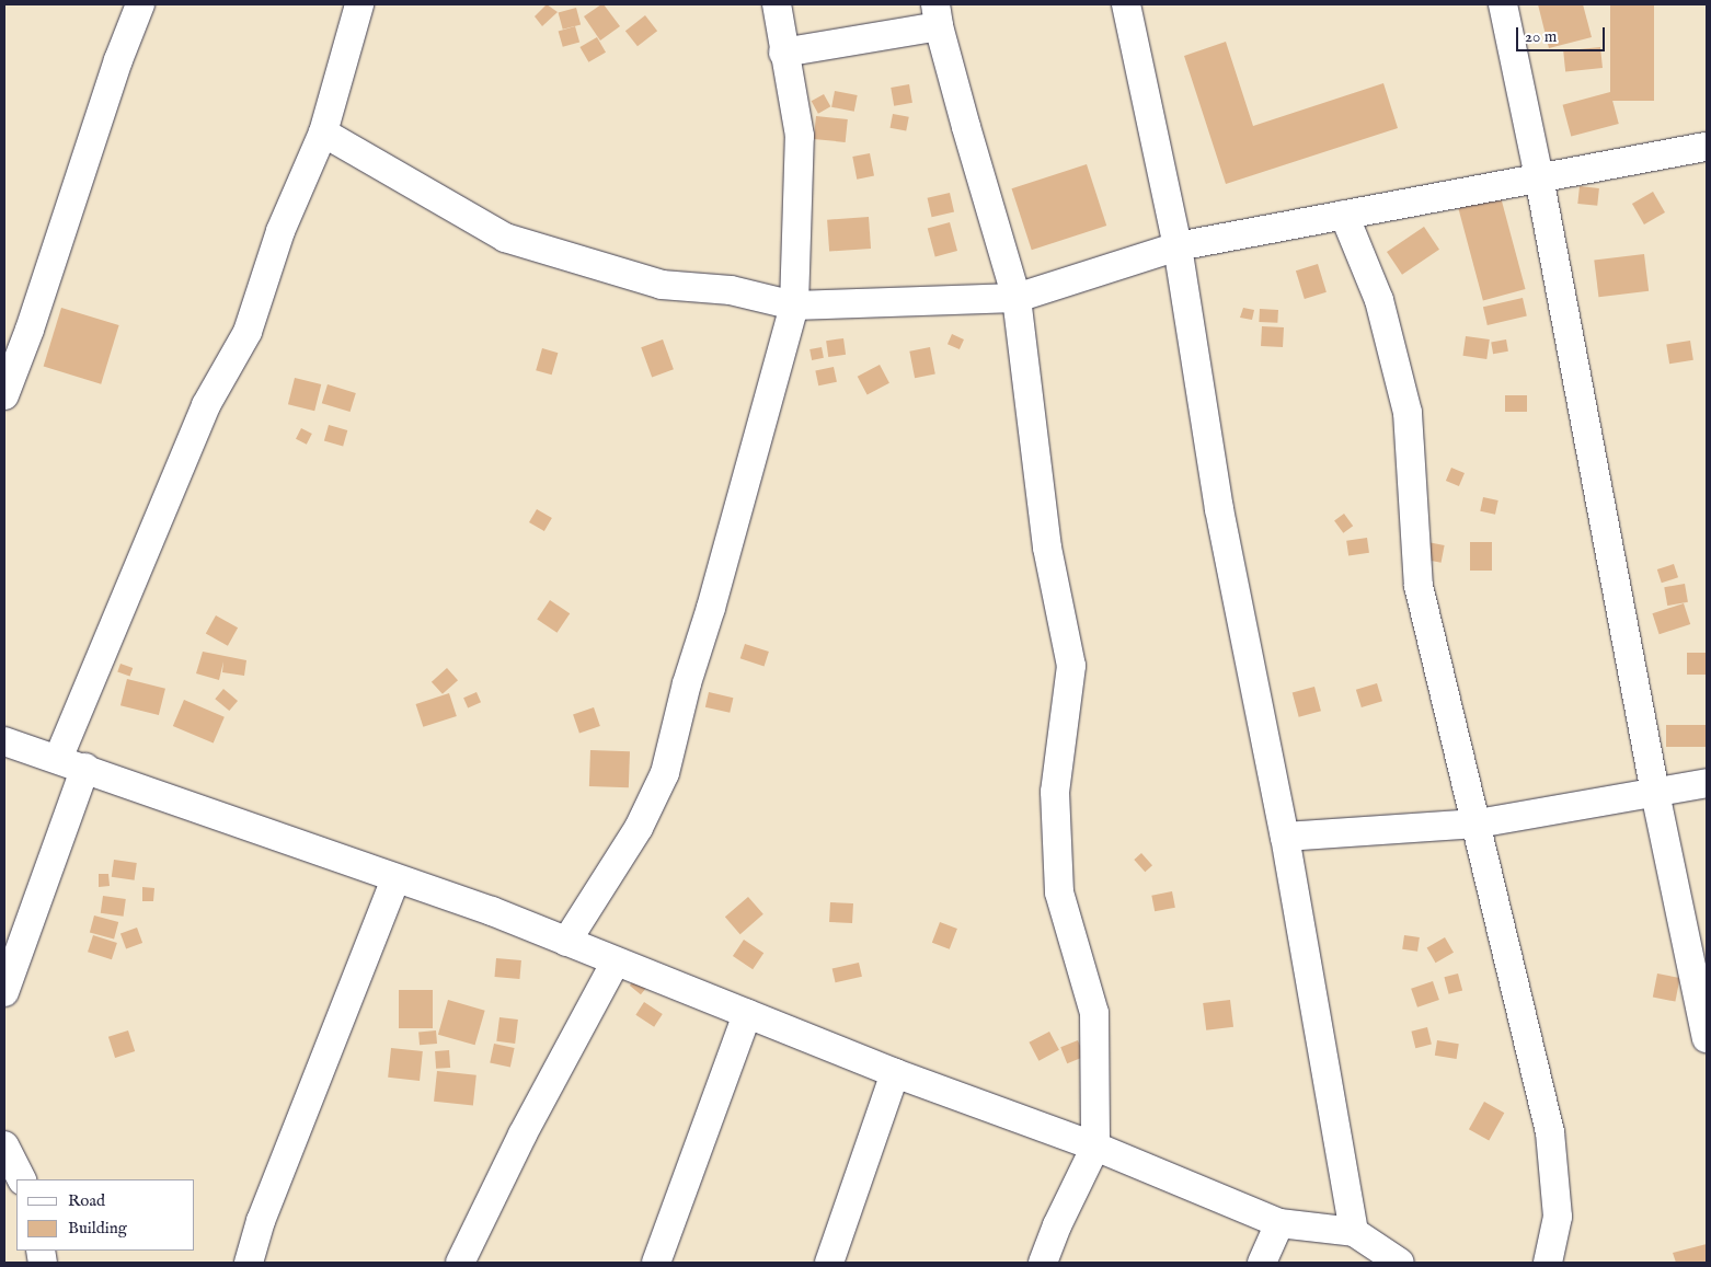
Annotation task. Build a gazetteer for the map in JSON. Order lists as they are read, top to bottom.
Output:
{
  "legend": ["Road", "Building"],
  "scale_bar": "20 m"
}
